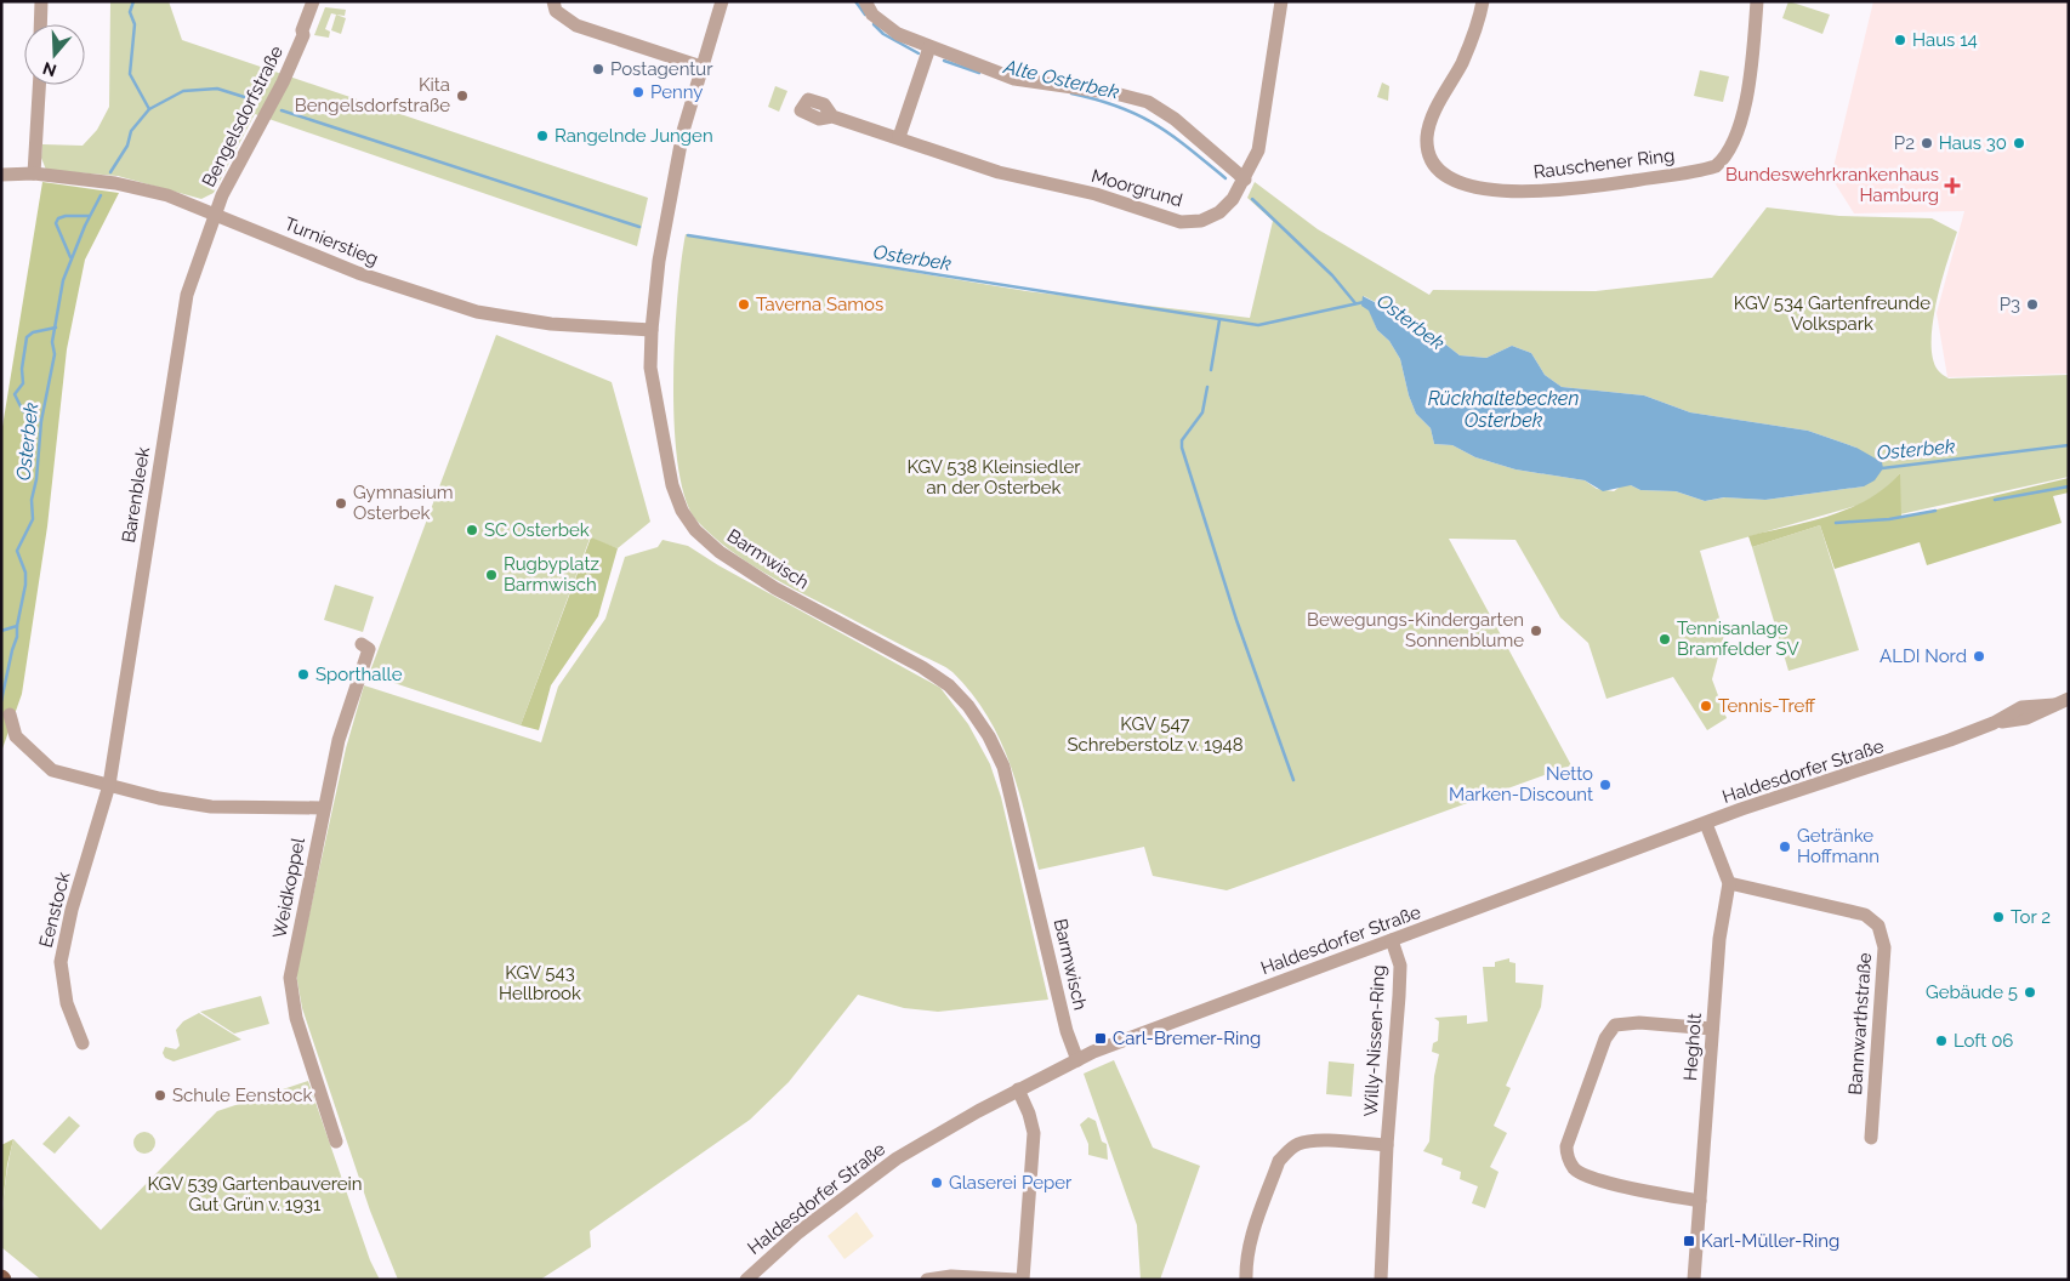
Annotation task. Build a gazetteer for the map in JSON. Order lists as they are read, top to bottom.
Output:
{
  "streets": {
    "street": [
      "Bengelsdorfstraße",
      "Rauschener Ring",
      "Moorgrund",
      "Turnierstieg",
      "Barenbleek",
      "Barmwisch",
      "Haldesdorfer Straße",
      "Weidkoppel",
      "Eenstock",
      "Bannwarthstraße",
      "Willy-Nissen-Ring",
      "Hegholt"
    ]
  },
  "crossings": [
    ["Bengelsdorfstraße", "Turnierstieg"],
    ["Bengelsdorfstraße", "Barenbleek"],
    ["Turnierstieg", "Barenbleek"],
    ["Turnierstieg", "Barmwisch"],
    ["Barenbleek", "Eenstock"],
    ["Barmwisch", "Haldesdorfer Straße"],
    ["Haldesdorfer Straße", "Willy-Nissen-Ring"],
    ["Bannwarthstraße", "Hegholt"]
  ],
  "water": ["Alte Osterbek", "Osterbek", "Rückhaltebecken Osterbek"],
  "parks": [
    "KGV 534 Gartenfreunde Volkspark",
    "KGV 538 Kleinsiedler an der Osterbek",
    "KGV 547 Schreberstolz v. 1948",
    "KGV 543 Hellbrook",
    "KGV 539 Gartenbauverein Gut Grün v. 1931"
  ],
  "places": {
    "other": [
      "Haus 14",
      "Postagentur",
      "Penny",
      "Kita Bengelsdorfstraße",
      "Rangelnde Jungen",
      "P2",
      "Haus 30",
      "Taverna Samos",
      "P3",
      "Gymnasium Osterbek",
      "SC Osterbek",
      "Rugbyplatz Barmwisch",
      "Bewegungs-Kindergarten Sonnenblume",
      "Tennisanlage Bramfelder SV",
      "ALDI Nord",
      "Sporthalle",
      "Tennis-Treff",
      "Netto Marken-Discount",
      "Getränke Hoffmann",
      "Tor 2",
      "Gebäude 5",
      "Loft 06",
      "Schule Eenstock",
      "Glaserei Peper"
    ],
    "health": ["Bundeswehrkrankenhaus Hamburg"],
    "transit": ["Carl-Bremer-Ring", "Karl-Müller-Ring"]
  },
  "north": "bottom"
}
